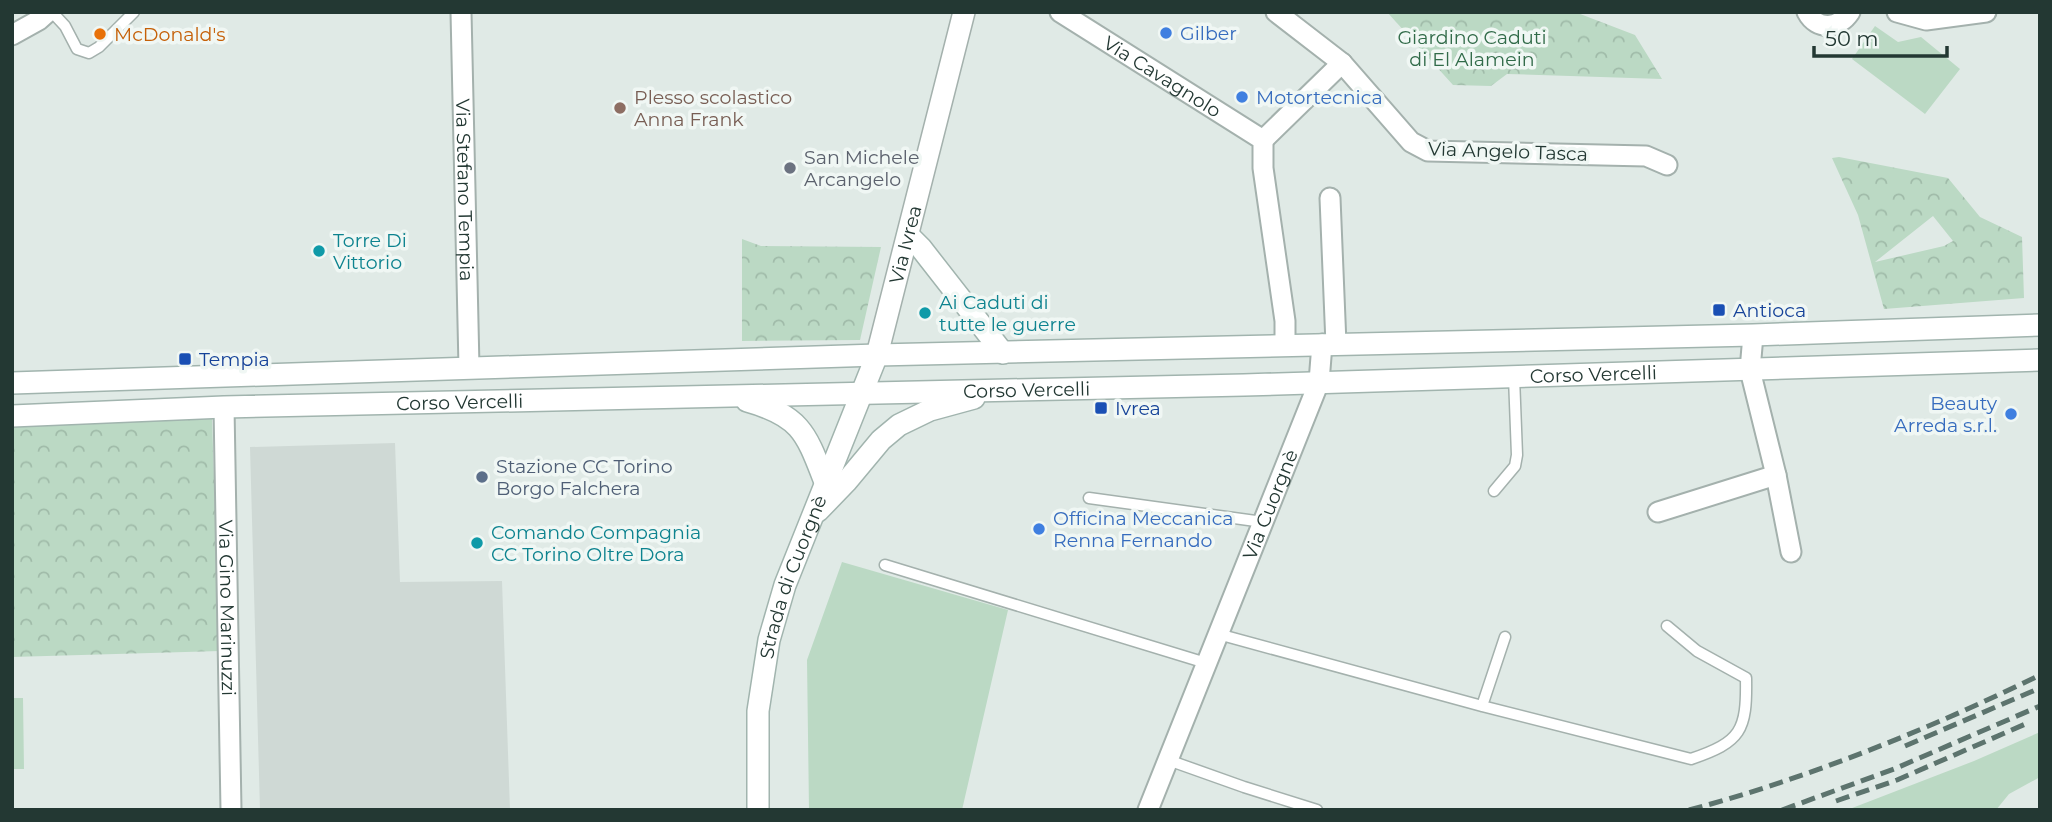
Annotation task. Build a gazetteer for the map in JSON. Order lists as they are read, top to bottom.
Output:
{
  "streets": {
    "main road": ["Via Ivrea", "Corso Vercelli", "Strada di Cuorgnè"],
    "street": [
      "Via Cavagnolo",
      "Via Angelo Tasca",
      "Via Stefano Tempia",
      "Via Cuorgnè",
      "Via Gino Marinuzzi"
    ]
  },
  "crossings": [
    ["Via Stefano Tempia", "Corso Vercelli"],
    ["Via Ivrea", "Corso Vercelli"],
    ["Via Ivrea", "Strada di Cuorgnè"],
    ["Corso Vercelli", "Via Cuorgnè"],
    ["Corso Vercelli", "Strada di Cuorgnè"],
    ["Corso Vercelli", "Via Gino Marinuzzi"]
  ],
  "parks": ["Giardino Caduti di El Alamein"],
  "places": {
    "other": [
      "Gilber",
      "McDonald's",
      "Motortecnica",
      "Plesso scolastico Anna Frank",
      "San Michele Arcangelo",
      "Torre Di Vittorio",
      "Ai Caduti di tutte le guerre",
      "Beauty Arreda s.r.l.",
      "Stazione CC Torino Borgo Falchera",
      "Officina Meccanica Renna Fernando",
      "Comando Compagnia CC Torino Oltre Dora"
    ],
    "transit": ["Antioca", "Tempia", "Ivrea"]
  },
  "scale_bar": "50 m"
}
